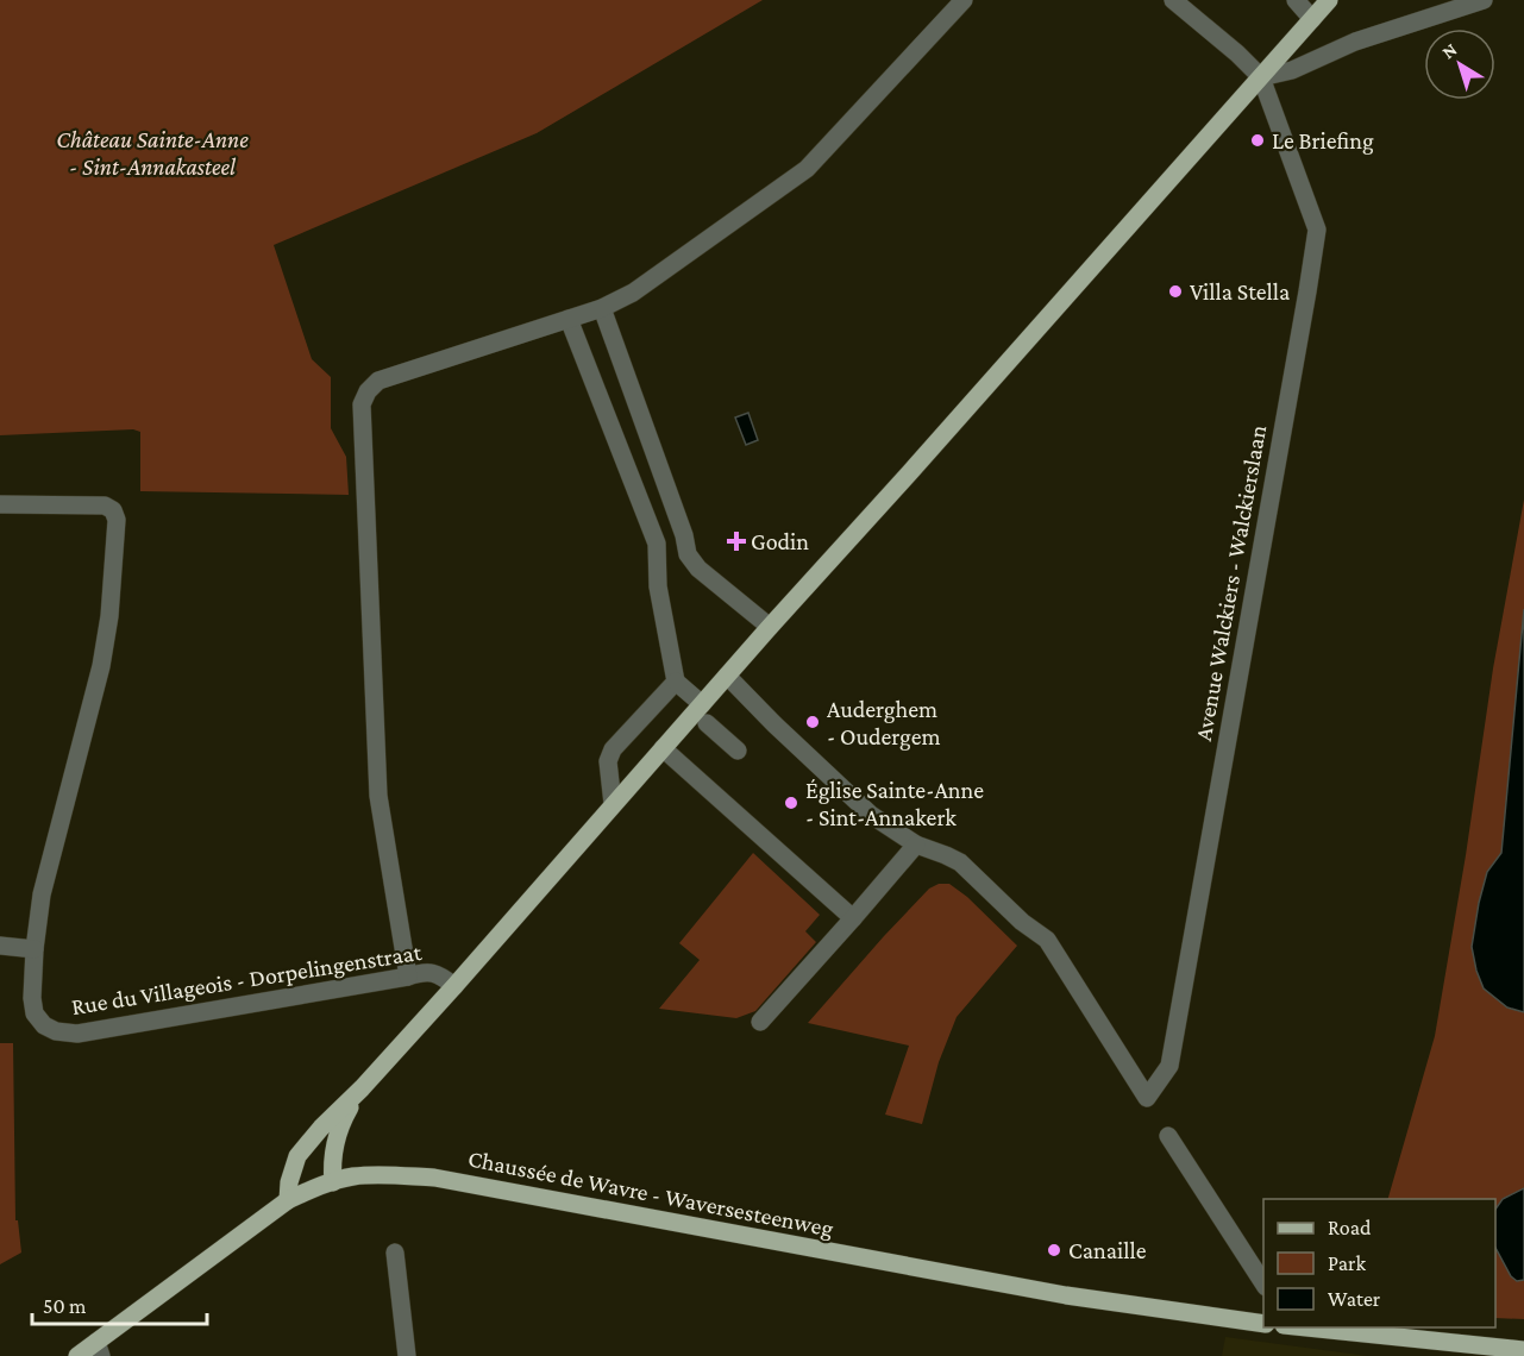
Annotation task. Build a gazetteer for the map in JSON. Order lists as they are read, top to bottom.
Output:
{
  "streets": {
    "main road": ["Chaussée de Wavre - Waversesteenweg"],
    "street": ["Avenue Walckiers - Walckierslaan", "Rue du Villageois - Dorpelingenstraat"]
  },
  "parks": ["Château Sainte-Anne - Sint-Annakasteel"],
  "places": {
    "other": [
      "Le Briefing",
      "Villa Stella",
      "Auderghem - Oudergem",
      "Église Sainte-Anne - Sint-Annakerk",
      "Canaille"
    ],
    "health": ["Godin"]
  },
  "legend": ["Road", "Park", "Water"],
  "scale_bar": "50 m",
  "north": "top left"
}
